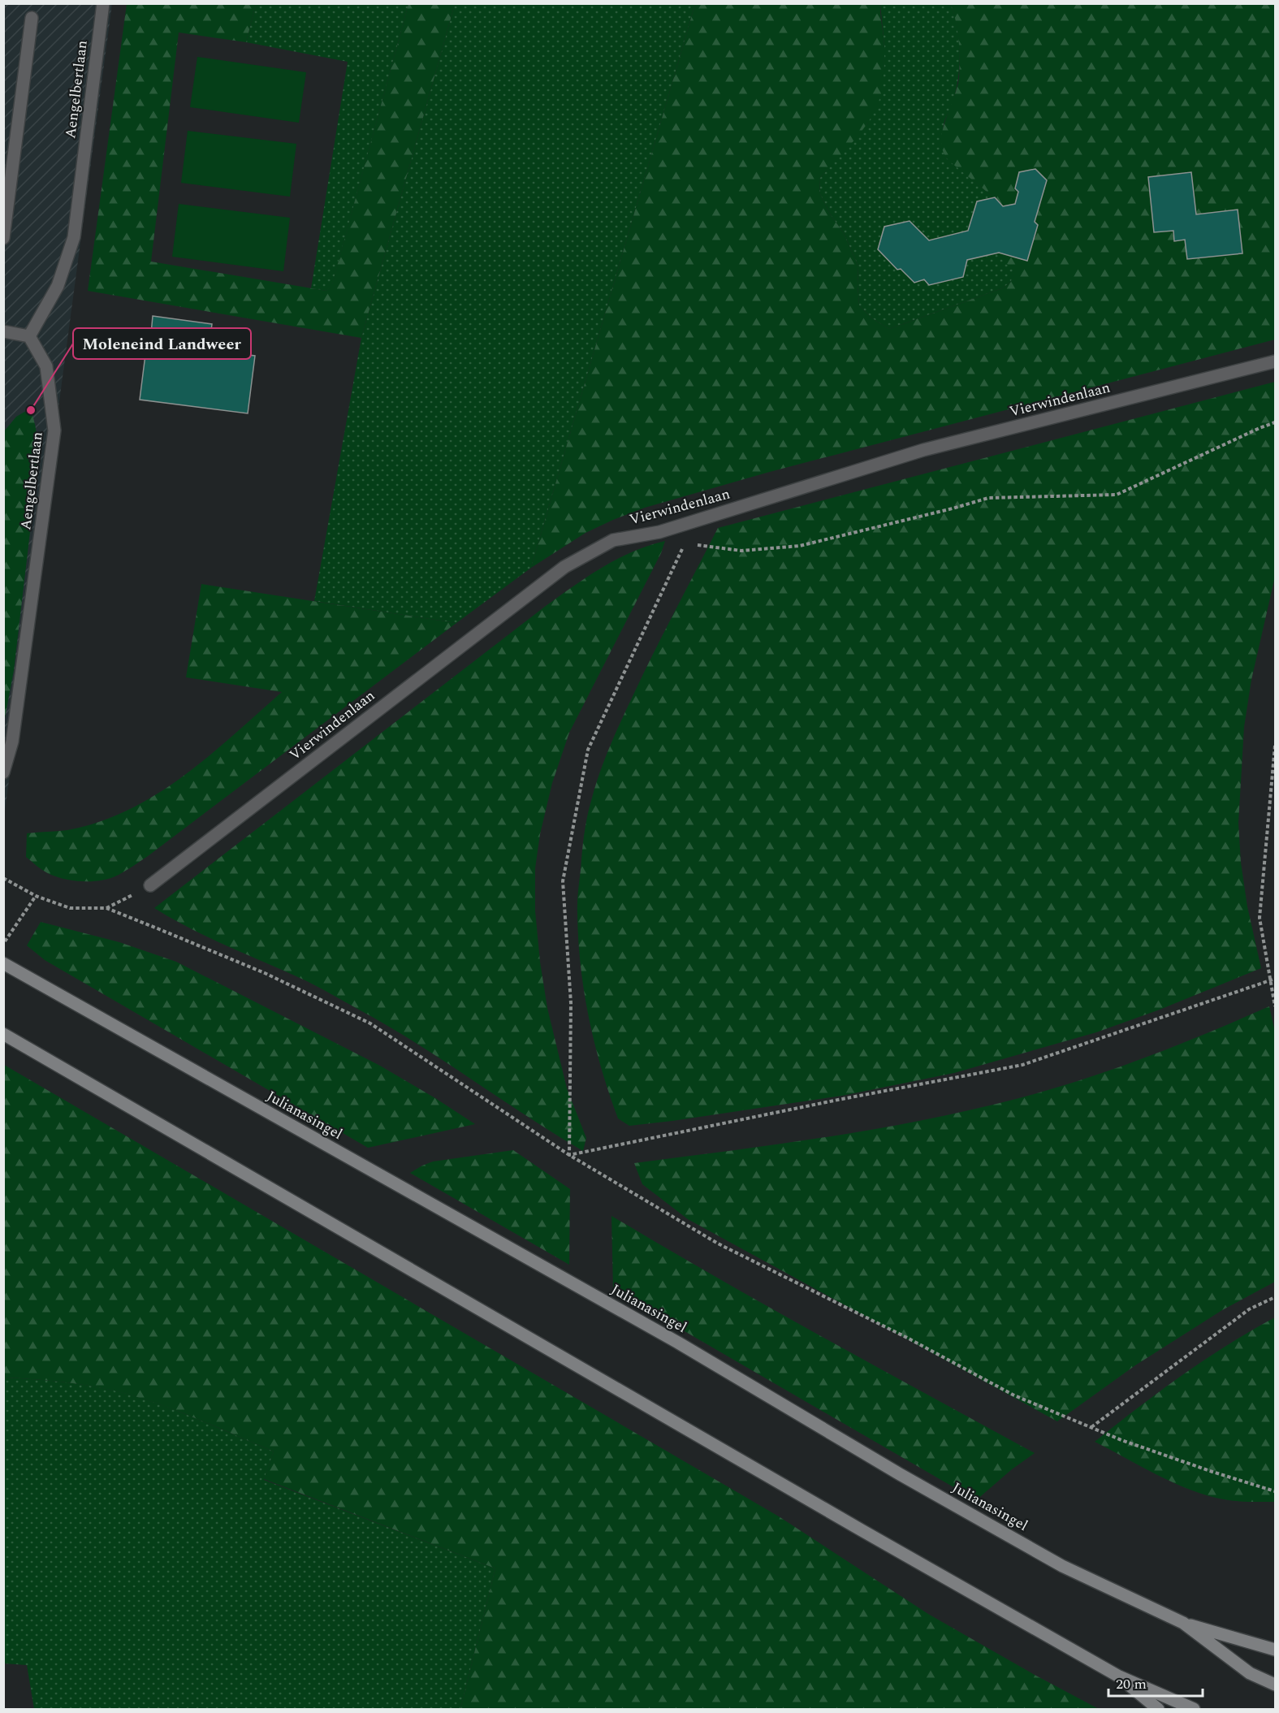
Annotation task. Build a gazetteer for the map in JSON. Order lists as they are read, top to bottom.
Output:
{
  "streets": {
    "main road": ["Julianasingel"],
    "street": ["Aengelbertlaan", "Vierwindenlaan"]
  },
  "places": ["Moleneind Landweer"],
  "scale_bar": "20 m"
}
